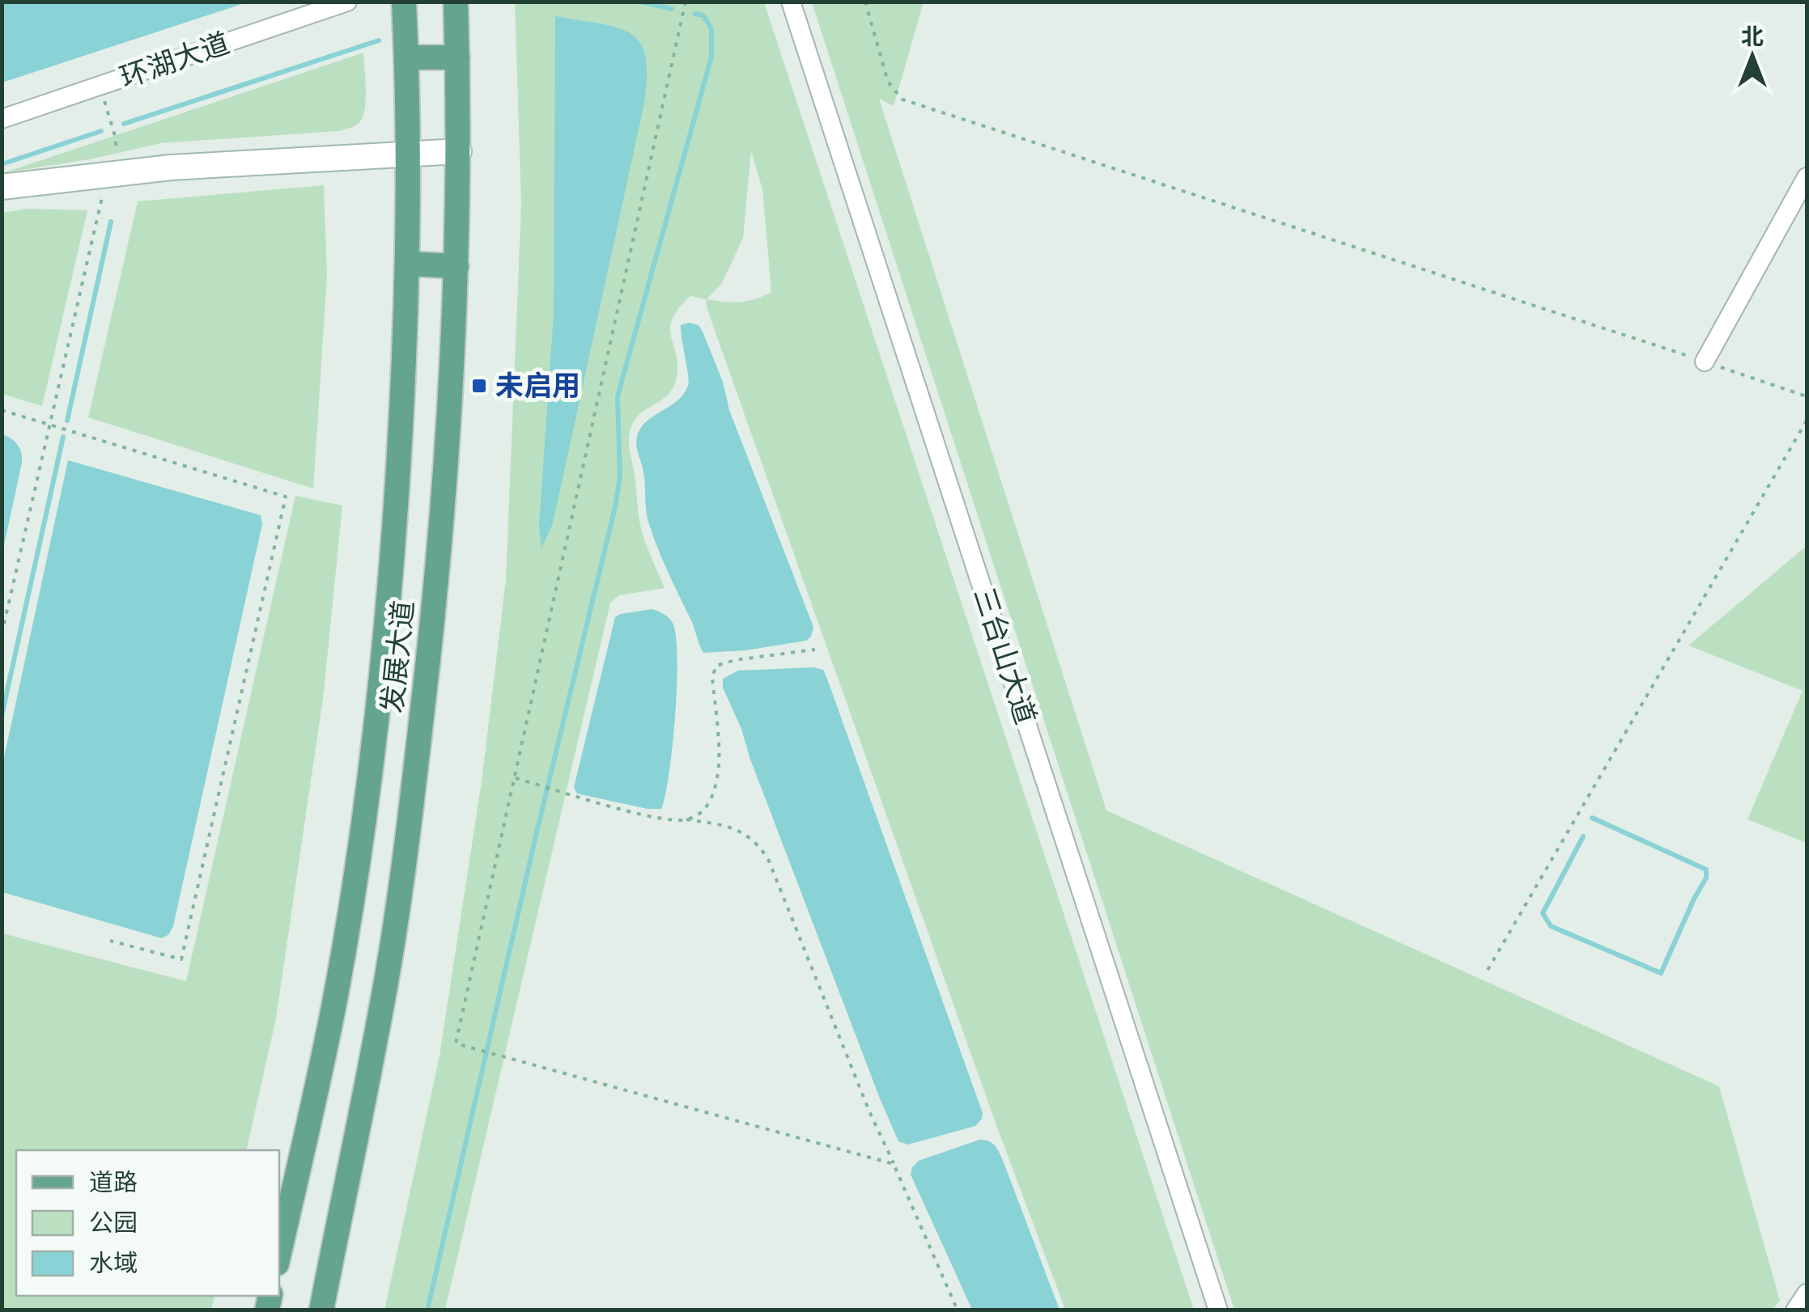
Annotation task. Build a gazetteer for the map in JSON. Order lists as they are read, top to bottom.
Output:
{
  "streets": {
    "main road": ["发展大道"],
    "street": ["环湖大道", "三台山大道"]
  },
  "places": {
    "transit": ["未启用"]
  },
  "legend": ["道路", "公园", "水域"],
  "north": "top"
}
